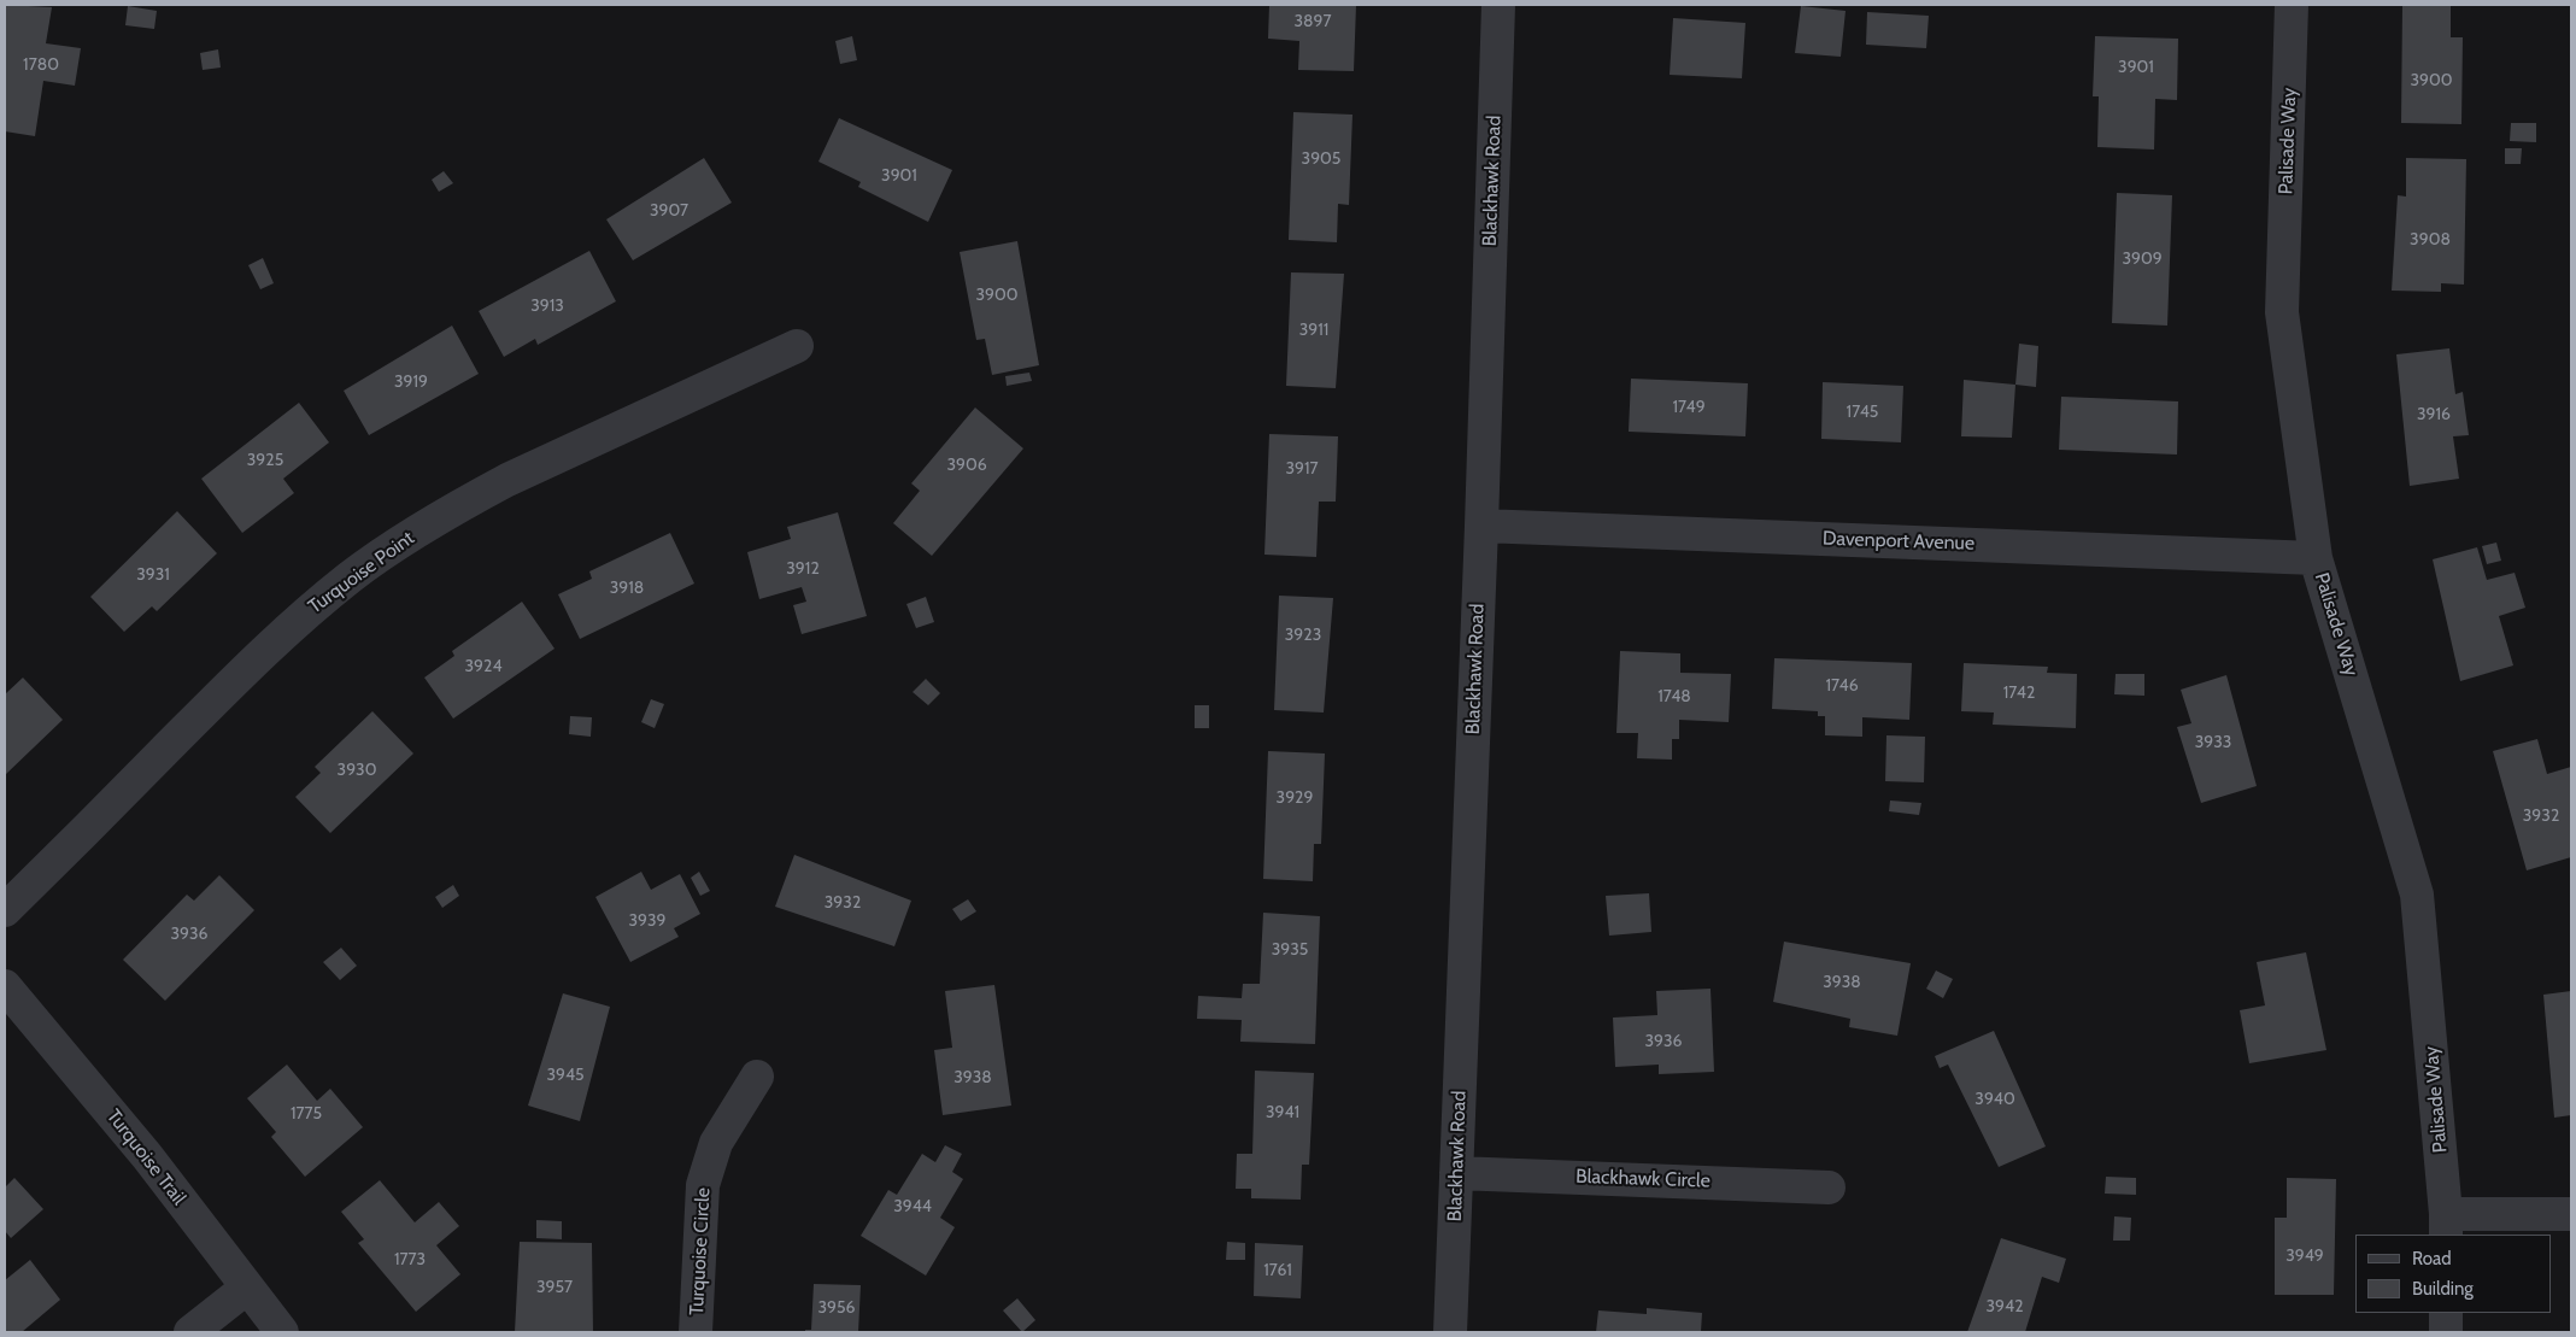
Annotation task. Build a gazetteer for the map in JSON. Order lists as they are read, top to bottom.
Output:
{
  "streets": {
    "street": [
      "Palisade Way",
      "Blackhawk Road",
      "Davenport Avenue",
      "Turquoise Point",
      "Turquoise Trail",
      "Blackhawk Circle",
      "Turquoise Circle"
    ]
  },
  "crossings": [
    ["Palisade Way", "Davenport Avenue"],
    ["Blackhawk Road", "Davenport Avenue"],
    ["Blackhawk Road", "Blackhawk Circle"]
  ],
  "house_numbers": [
    "3897",
    "1780",
    "3901",
    "3900",
    "3905",
    "3901",
    "3907",
    "3908",
    "3909",
    "3900",
    "3913",
    "3911",
    "3919",
    "1749",
    "1745",
    "3916",
    "3925",
    "3906",
    "3917",
    "3912",
    "3931",
    "3918",
    "3923",
    "3924",
    "1746",
    "1742",
    "1748",
    "3933",
    "3930",
    "3929",
    "3932",
    "3932",
    "3939",
    "3936",
    "3935",
    "3938",
    "3936",
    "3945",
    "3938",
    "3940",
    "3941",
    "1775",
    "3944",
    "3949",
    "1773",
    "1761",
    "3957",
    "3942",
    "3956"
  ],
  "legend": ["Road", "Building"]
}
